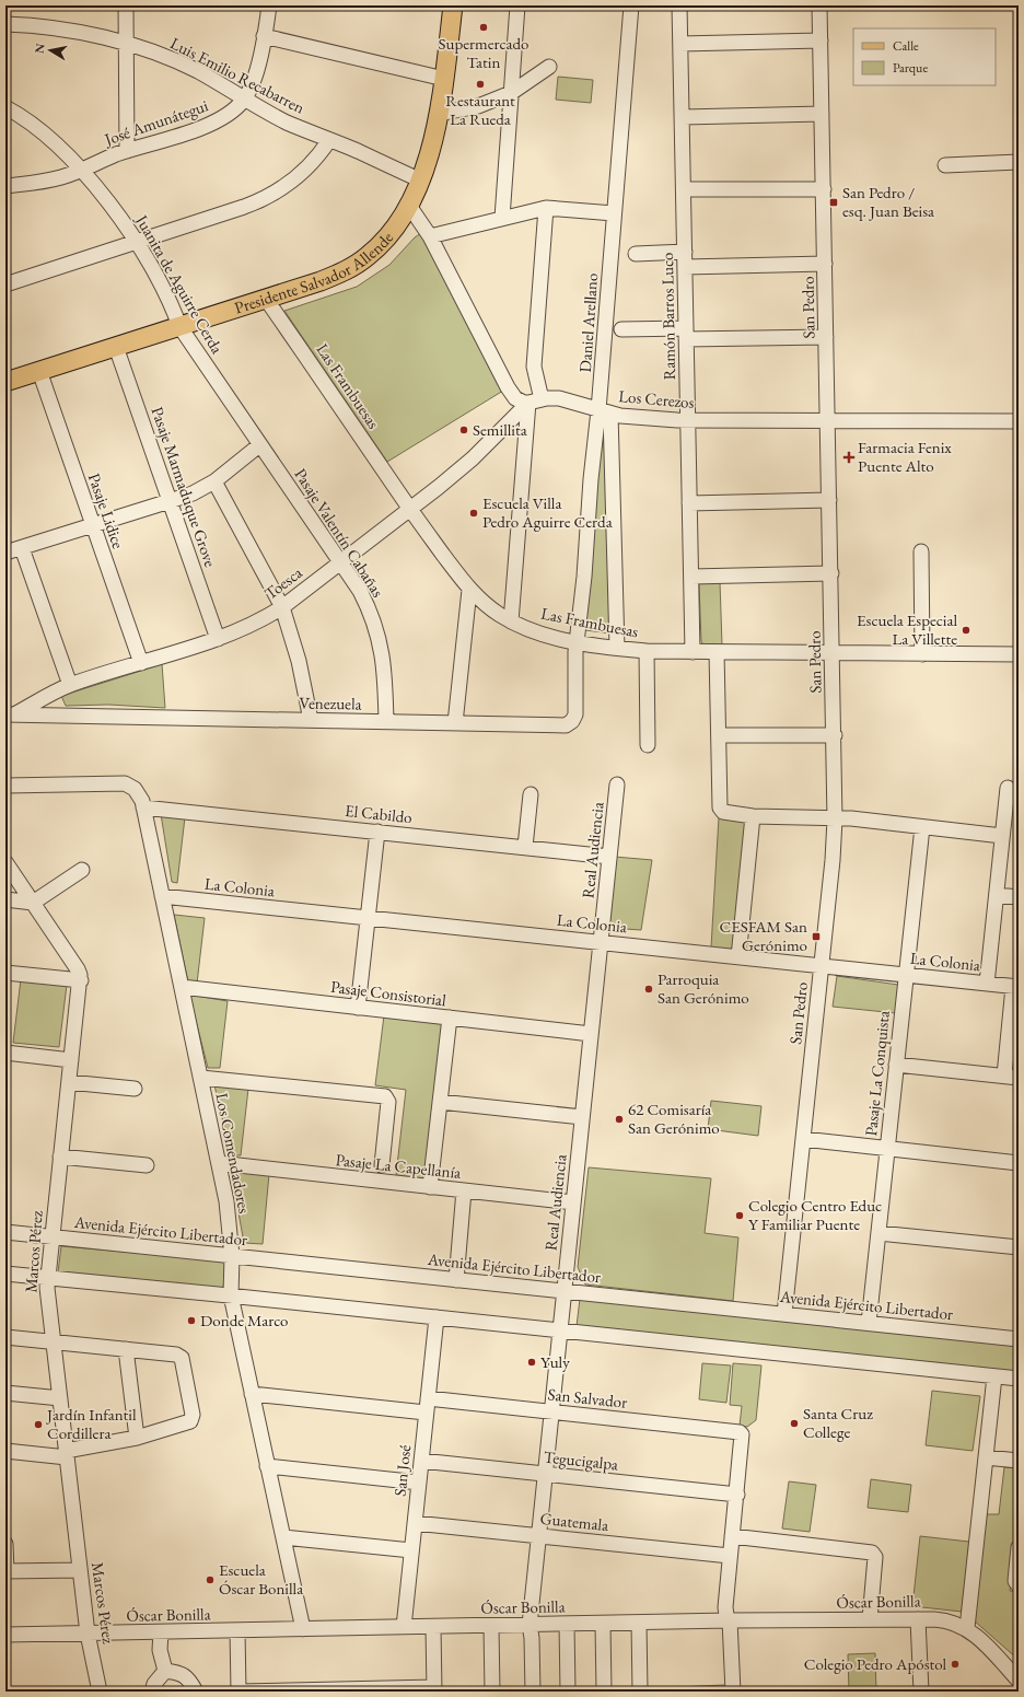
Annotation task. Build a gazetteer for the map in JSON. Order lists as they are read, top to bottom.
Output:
{
  "streets": {
    "main road": ["Presidente Salvador Allende"],
    "street": [
      "Luis Emilio Recabarren",
      "José Amunátegui",
      "Juanita de Aguirre Cerda",
      "San Pedro",
      "Ramón Barros Luco",
      "Daniel Arellano",
      "Las Frambuesas",
      "Los Cerezos",
      "Pasaje Marmaduque Grove",
      "Pasaje Lidice",
      "Pasaje Valentín Cabañas",
      "Toesca",
      "Venezuela",
      "El Cabildo",
      "Real Audiencia",
      "La Colonia",
      "Pasaje Consistorial",
      "Pasaje La Conquista",
      "Los Comendadores",
      "Pasaje La Capellanía",
      "Avenida Ejército Libertador",
      "Marcos Pérez",
      "San Salvador",
      "Tegucigalpa",
      "San José",
      "Guatemala",
      "Óscar Bonilla"
    ]
  },
  "crossings": [
    ["Luis Emilio Recabarren", "José Amunátegui"],
    ["Luis Emilio Recabarren", "Presidente Salvador Allende"],
    ["José Amunátegui", "Juanita de Aguirre Cerda"],
    ["Presidente Salvador Allende", "Juanita de Aguirre Cerda"],
    ["Presidente Salvador Allende", "Las Frambuesas"],
    ["Presidente Salvador Allende", "Pasaje Marmaduque Grove"],
    ["Presidente Salvador Allende", "Pasaje Lidice"],
    ["Juanita de Aguirre Cerda", "Pasaje Valentín Cabañas"],
    ["San Pedro", "Las Frambuesas"],
    ["San Pedro", "Los Cerezos"],
    ["San Pedro", "La Colonia"],
    ["San Pedro", "Avenida Ejército Libertador"],
    ["Ramón Barros Luco", "Las Frambuesas"],
    ["Ramón Barros Luco", "Los Cerezos"],
    ["Daniel Arellano", "Las Frambuesas"],
    ["Daniel Arellano", "Los Cerezos"],
    ["Daniel Arellano", "Venezuela"],
    ["Las Frambuesas", "Toesca"],
    ["Las Frambuesas", "Venezuela"],
    ["Los Cerezos", "Toesca"],
    ["Pasaje Marmaduque Grove", "Toesca"],
    ["Pasaje Lidice", "Toesca"],
    ["Pasaje Valentín Cabañas", "Toesca"],
    ["Pasaje Valentín Cabañas", "Venezuela"],
    ["Toesca", "Venezuela"],
    ["El Cabildo", "Real Audiencia"],
    ["El Cabildo", "Los Comendadores"],
    ["Real Audiencia", "La Colonia"],
    ["Real Audiencia", "Pasaje Consistorial"],
    ["Real Audiencia", "Pasaje La Capellanía"],
    ["Real Audiencia", "Avenida Ejército Libertador"],
    ["Real Audiencia", "San Salvador"],
    ["Real Audiencia", "Tegucigalpa"],
    ["Real Audiencia", "Guatemala"],
    ["Real Audiencia", "Óscar Bonilla"],
    ["La Colonia", "Pasaje La Conquista"],
    ["La Colonia", "Los Comendadores"],
    ["Pasaje Consistorial", "Los Comendadores"],
    ["Pasaje La Conquista", "Avenida Ejército Libertador"],
    ["Los Comendadores", "Pasaje La Capellanía"],
    ["Los Comendadores", "Avenida Ejército Libertador"],
    ["Los Comendadores", "Óscar Bonilla"],
    ["Avenida Ejército Libertador", "Marcos Pérez"],
    ["Marcos Pérez", "Óscar Bonilla"],
    ["San Salvador", "Tegucigalpa"],
    ["San Salvador", "San José"],
    ["Tegucigalpa", "San José"],
    ["San José", "Guatemala"],
    ["San José", "Óscar Bonilla"]
  ],
  "places": {
    "other": [
      "Supermercado Tatin",
      "Restaurant La Rueda",
      "Semillita",
      "Escuela Villa Pedro Aguirre Cerda",
      "Escuela Especial La Villette",
      "Parroquia San Gerónimo",
      "62 Comisaría San Gerónimo",
      "Colegio Centro Educ Y Familiar Puente",
      "Donde Marco",
      "Yuly",
      "Santa Cruz College",
      "Jardín Infantil Cordillera",
      "Escuela Óscar Bonilla",
      "Colegio Pedro Apóstol"
    ],
    "transit": ["San Pedro / esq. Juan Beisa", "CESFAM San Gerónimo"],
    "health": ["Farmacia Fenix Puente Alto"]
  },
  "legend": ["Calle", "Parque"],
  "north": "left"
}
